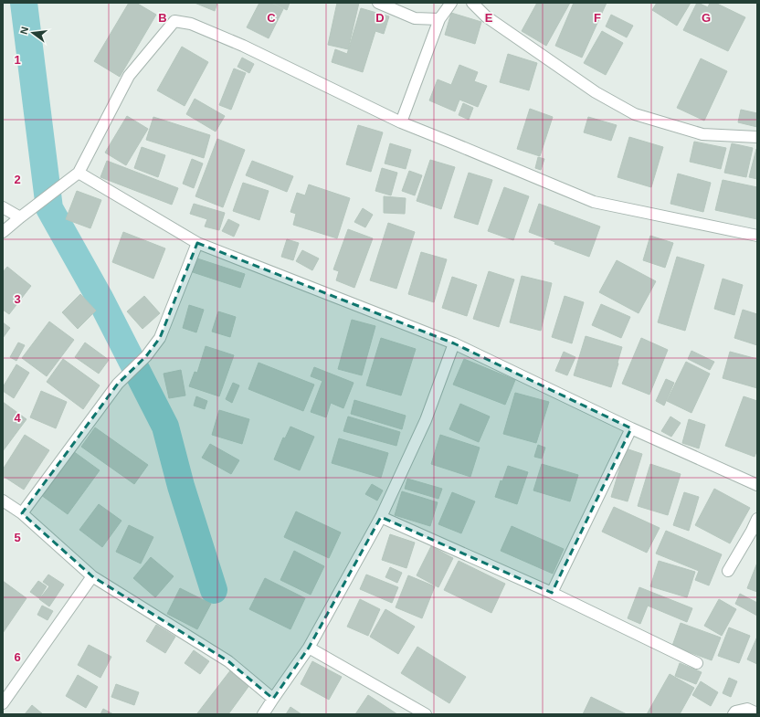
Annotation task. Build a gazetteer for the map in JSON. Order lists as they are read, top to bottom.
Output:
{
  "north": "left",
  "grid": {
    "columns": [
      "B",
      "C",
      "D",
      "E",
      "F",
      "G"
    ],
    "rows": [
      "1",
      "2",
      "3",
      "4",
      "5",
      "6"
    ]
  }
}
